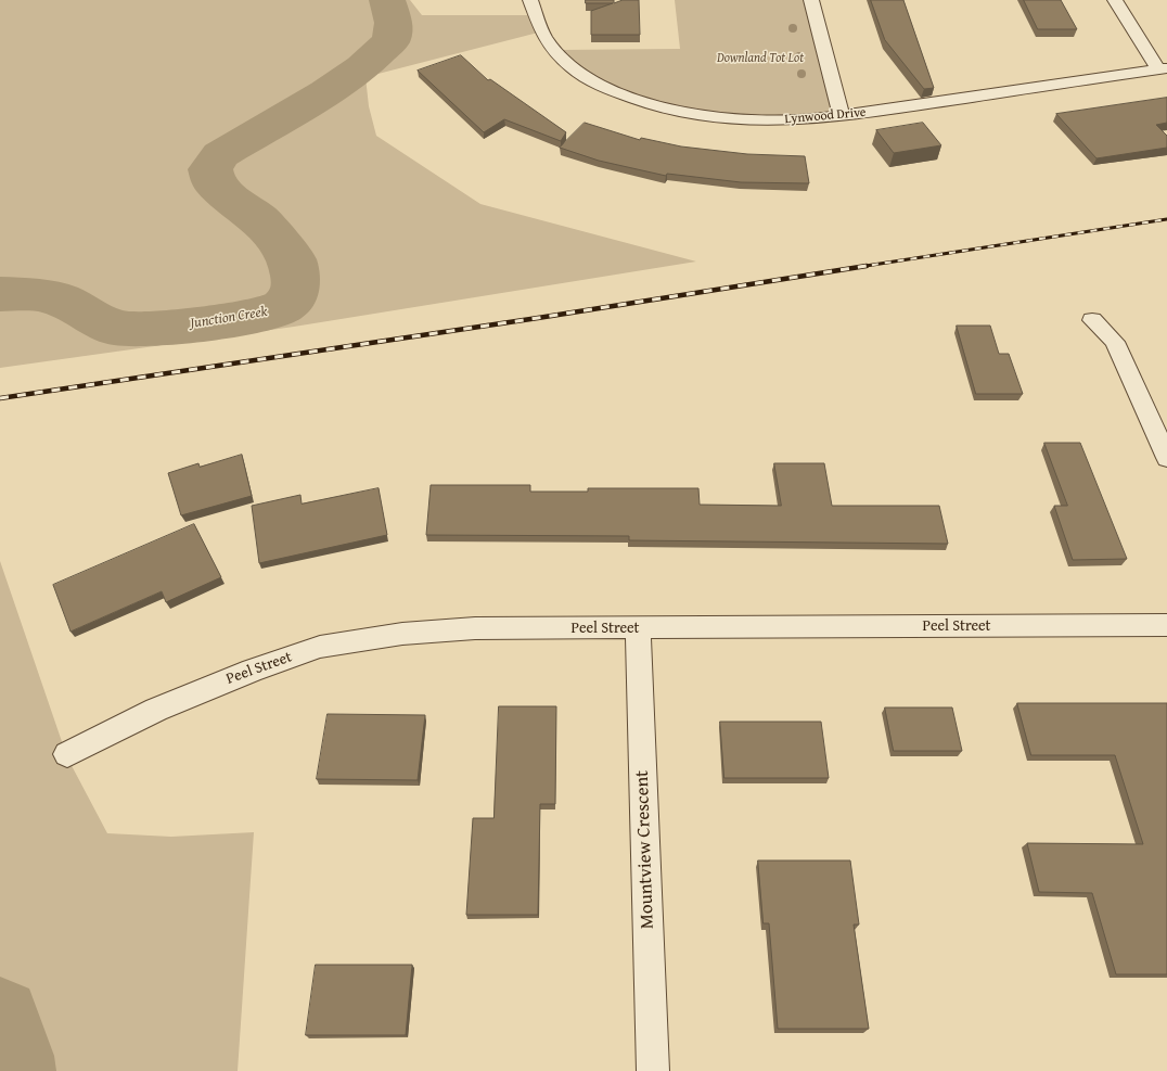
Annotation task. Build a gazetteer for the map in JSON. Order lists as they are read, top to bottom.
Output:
{
  "streets": {
    "street": ["Lynwood Drive", "Peel Street", "Mountview Crescent"]
  },
  "crossings": [
    ["Peel Street", "Mountview Crescent"]
  ],
  "water": ["Junction Creek"],
  "parks": ["Downland Tot Lot"]
}
